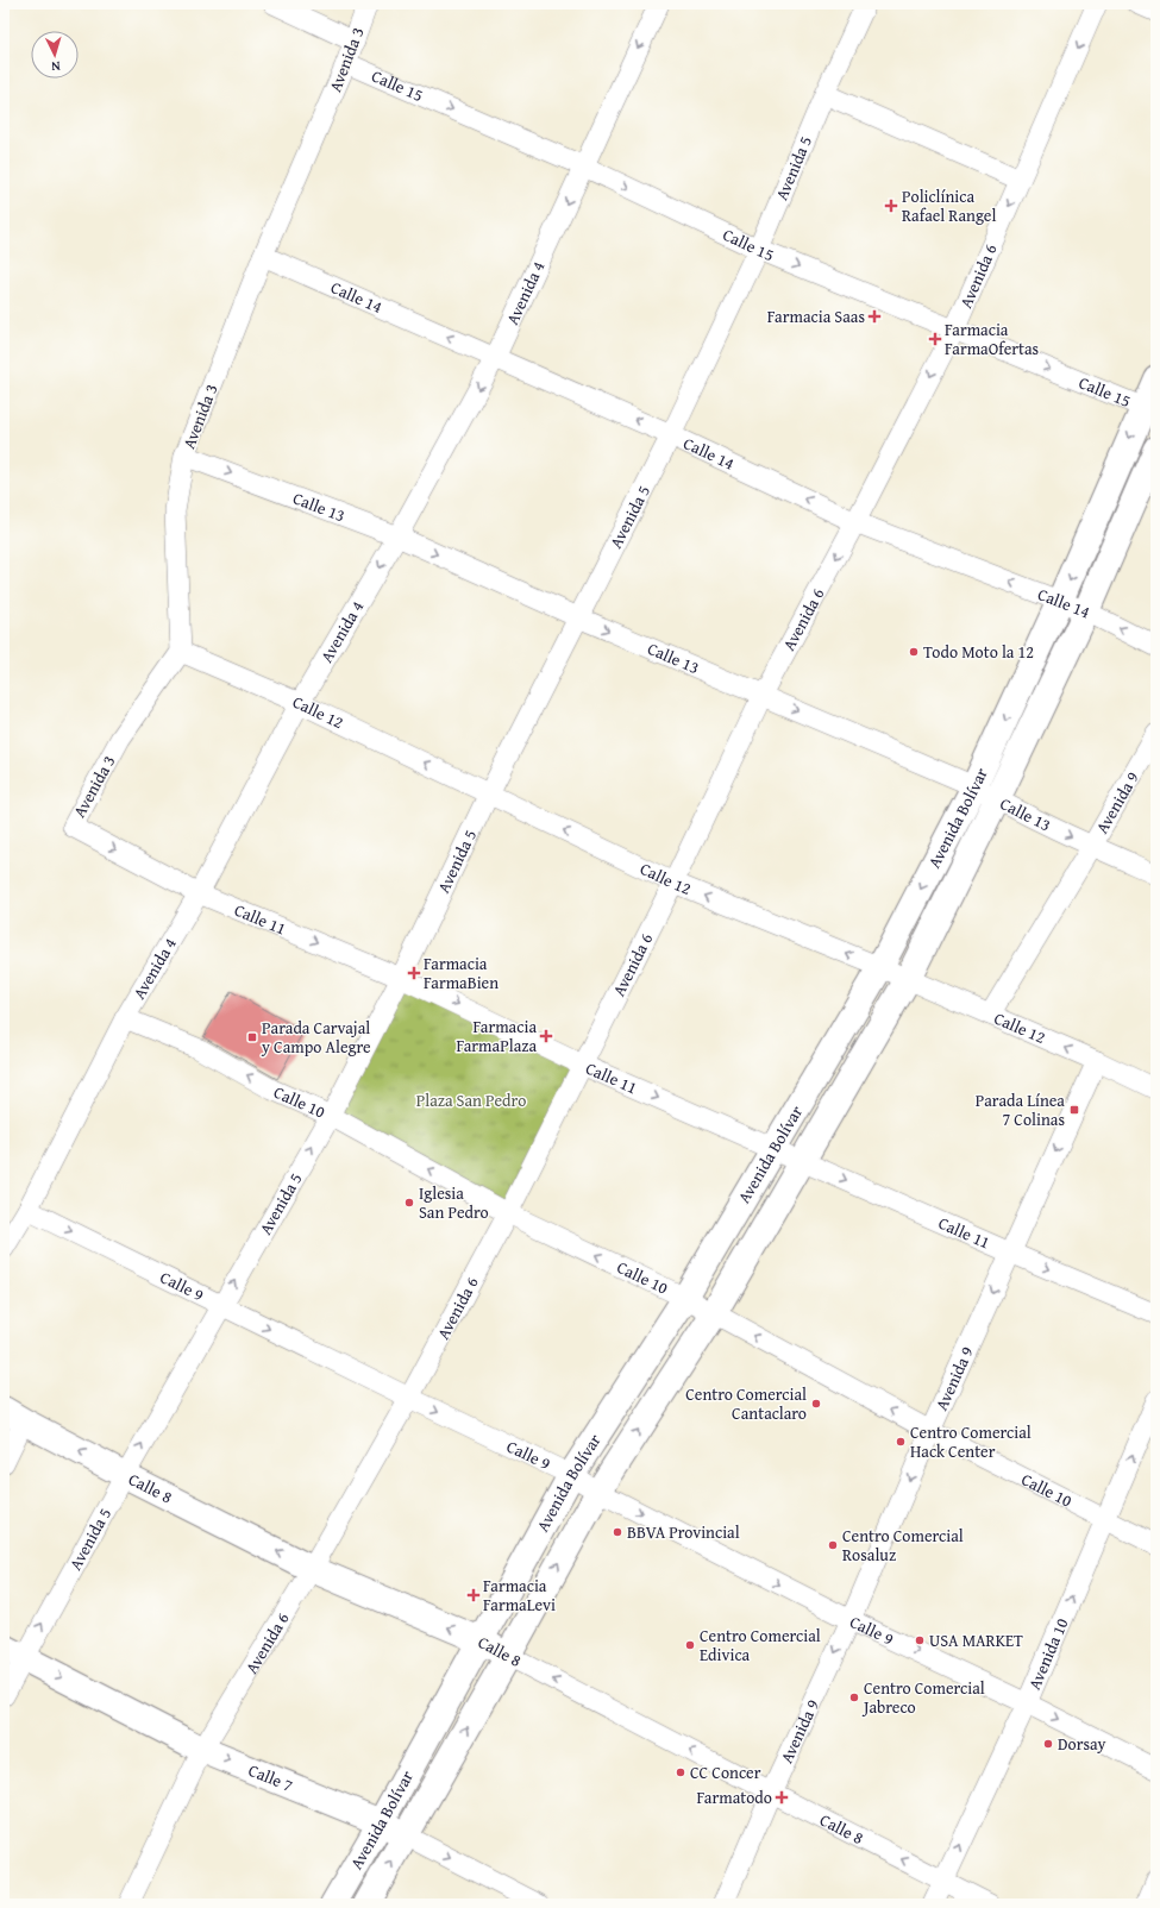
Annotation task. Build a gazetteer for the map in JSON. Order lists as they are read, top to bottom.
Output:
{
  "streets": {
    "main road": ["Avenida Bolívar", "Calle 8", "Calle 7"],
    "street": [
      "Avenida 3",
      "Calle 15",
      "Avenida 5",
      "Avenida 6",
      "Avenida 4",
      "Calle 14",
      "Calle 13",
      "Calle 12",
      "Avenida 9",
      "Calle 11",
      "Calle 10",
      "Calle 9",
      "Avenida 10"
    ]
  },
  "crossings": [
    ["Avenida 3", "Calle 15"],
    ["Avenida 3", "Calle 14"],
    ["Avenida 3", "Calle 13"],
    ["Avenida 3", "Calle 12"],
    ["Avenida 3", "Calle 11"],
    ["Calle 15", "Avenida 5"],
    ["Calle 15", "Avenida 6"],
    ["Calle 15", "Avenida 4"],
    ["Calle 15", "Avenida Bolívar"],
    ["Avenida 5", "Calle 14"],
    ["Avenida 5", "Calle 13"],
    ["Avenida 5", "Calle 12"],
    ["Avenida 5", "Calle 11"],
    ["Avenida 5", "Calle 10"],
    ["Avenida 5", "Calle 9"],
    ["Avenida 5", "Calle 8"],
    ["Avenida 5", "Calle 7"],
    ["Avenida 6", "Calle 14"],
    ["Avenida 6", "Calle 13"],
    ["Avenida 6", "Calle 12"],
    ["Avenida 6", "Calle 11"],
    ["Avenida 6", "Calle 10"],
    ["Avenida 6", "Calle 9"],
    ["Avenida 6", "Calle 8"],
    ["Avenida 6", "Calle 7"],
    ["Avenida 4", "Calle 14"],
    ["Avenida 4", "Calle 13"],
    ["Avenida 4", "Calle 12"],
    ["Avenida 4", "Calle 11"],
    ["Avenida 4", "Calle 10"],
    ["Avenida 4", "Calle 9"],
    ["Calle 14", "Avenida Bolívar"],
    ["Calle 13", "Avenida 9"],
    ["Calle 13", "Avenida Bolívar"],
    ["Calle 12", "Avenida 9"],
    ["Calle 12", "Avenida Bolívar"],
    ["Avenida 9", "Calle 11"],
    ["Avenida 9", "Calle 10"],
    ["Avenida 9", "Calle 9"],
    ["Avenida 9", "Calle 8"],
    ["Avenida Bolívar", "Calle 11"],
    ["Avenida Bolívar", "Calle 10"],
    ["Avenida Bolívar", "Calle 9"],
    ["Avenida Bolívar", "Calle 8"],
    ["Avenida Bolívar", "Calle 7"],
    ["Calle 10", "Avenida 10"],
    ["Calle 9", "Avenida 10"],
    ["Calle 8", "Avenida 10"]
  ],
  "one_way": [
    "Calle 15",
    "Avenida 6",
    "Avenida 4",
    "Calle 14",
    "Calle 13",
    "Calle 12",
    "Avenida 9",
    "Calle 11",
    "Calle 10",
    "Calle 9",
    "Calle 8",
    "Avenida 10",
    "Calle 7"
  ],
  "parks": ["Plaza San Pedro"],
  "places": {
    "health": [
      "Policlínica Rafael Rangel",
      "Farmacia Saas",
      "Farmacia FarmaOfertas",
      "Farmacia FarmaBien",
      "Farmacia FarmaPlaza",
      "Farmacia FarmaLevi",
      "Farmatodo"
    ],
    "other": [
      "Todo Moto la 12",
      "Iglesia San Pedro",
      "Centro Comercial Cantaclaro",
      "Centro Comercial Hack Center",
      "BBVA Provincial",
      "Centro Comercial Rosaluz",
      "USA MARKET",
      "Centro Comercial Edivica",
      "Centro Comercial Jabreco",
      "Dorsay",
      "CC Concer"
    ],
    "transit": ["Parada Carvajal y Campo Alegre", "Parada Línea 7 Colinas"]
  },
  "north": "bottom"
}
